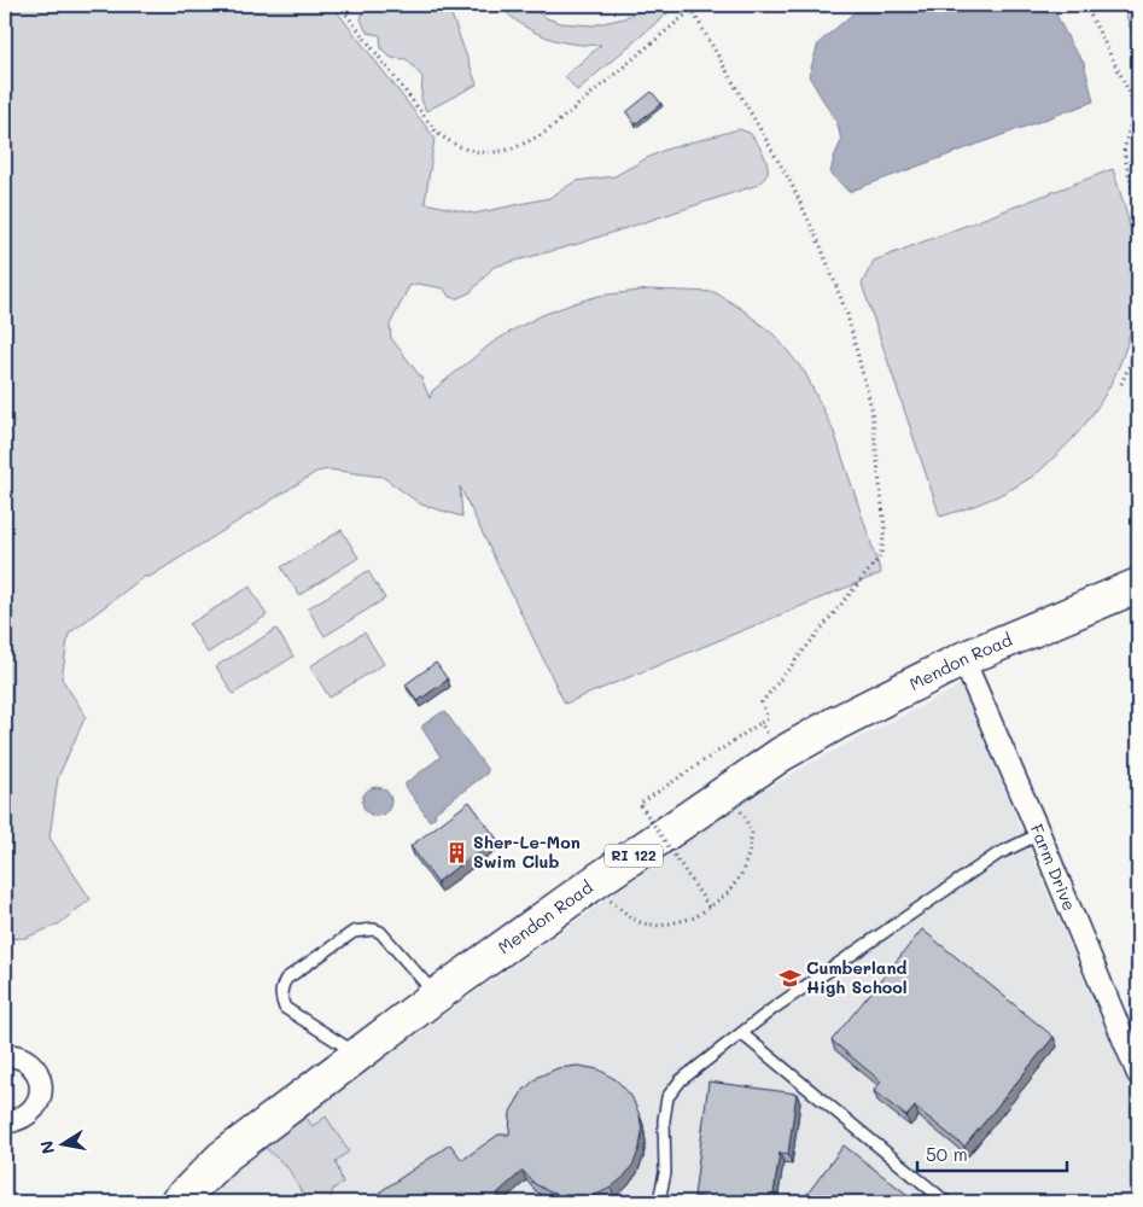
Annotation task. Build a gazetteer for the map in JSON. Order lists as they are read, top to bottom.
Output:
{
  "streets": {
    "main road": ["Mendon Road", "RI 122"],
    "street": ["Farm Drive"]
  },
  "crossings": [
    ["Mendon Road", "Farm Drive"]
  ],
  "places": {
    "building": ["Sher-Le-Mon Swim Club"],
    "school or university": ["Cumberland High School"]
  },
  "scale_bar": "50 m",
  "north": "left"
}
